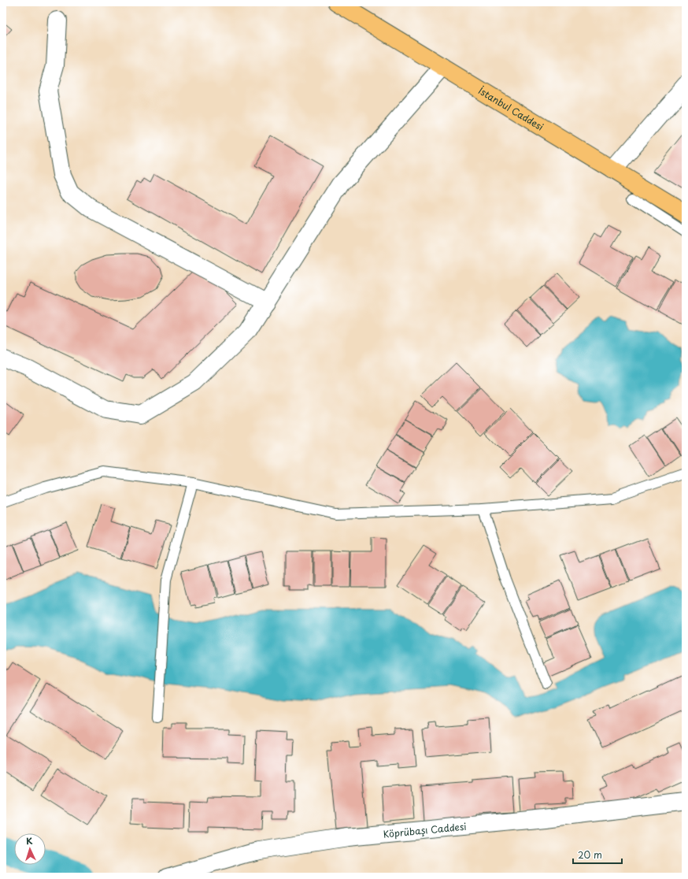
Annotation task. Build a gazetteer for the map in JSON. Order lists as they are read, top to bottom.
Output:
{
  "streets": {
    "main road": ["İstanbul Caddesi"],
    "street": ["Köprübaşı Caddesi"]
  },
  "scale_bar": "20 m",
  "north": "top"
}
